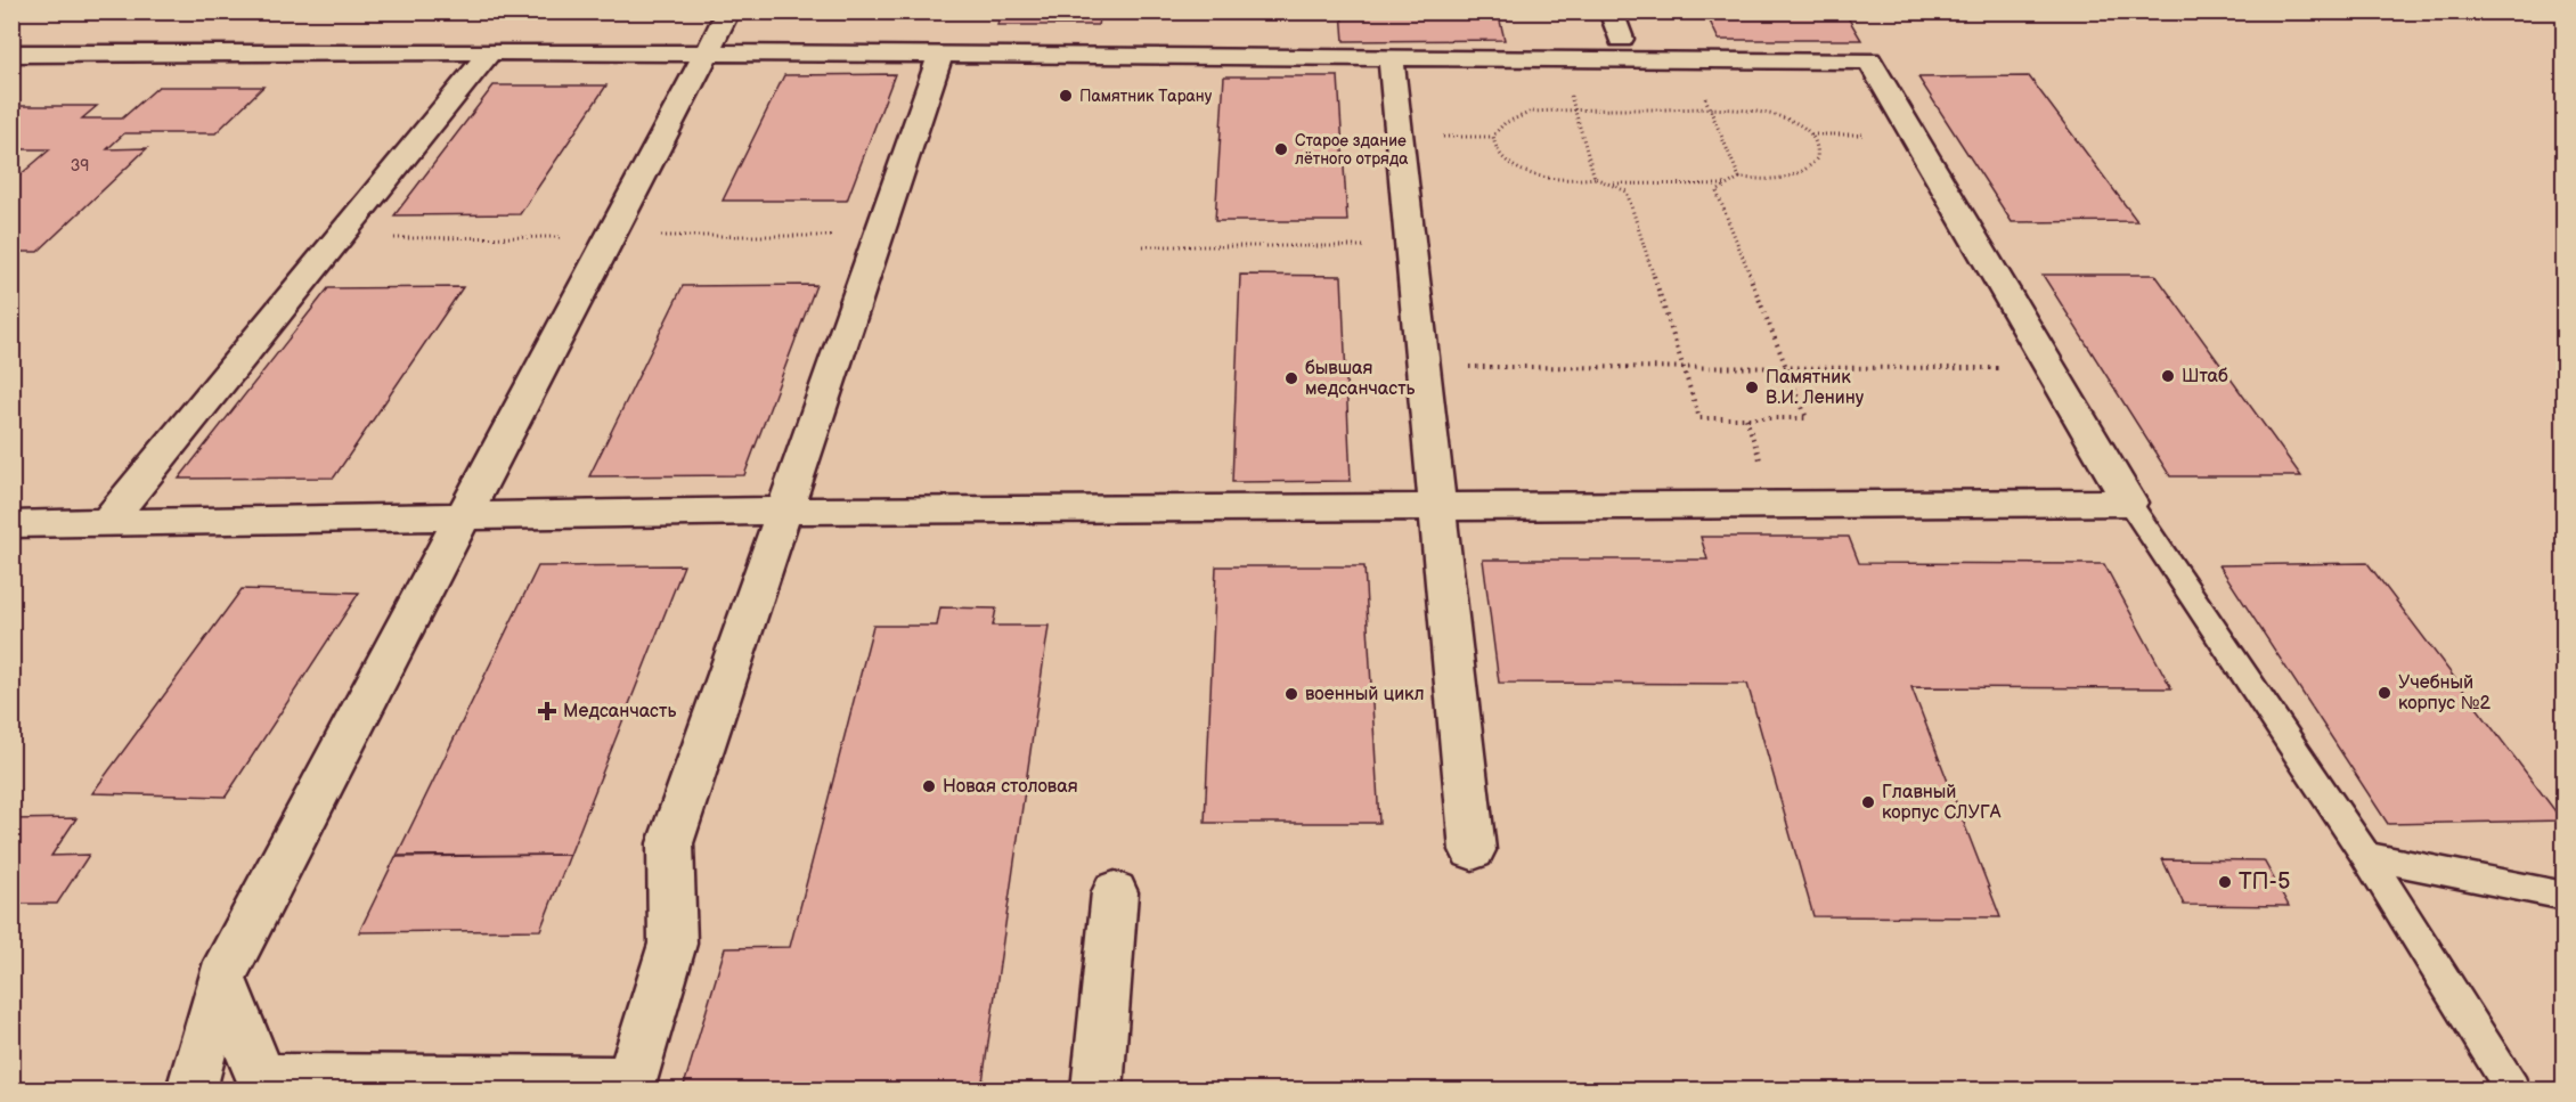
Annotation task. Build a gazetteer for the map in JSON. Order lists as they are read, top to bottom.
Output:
{
  "places": {
    "other": [
      "Памятник Тарану",
      "Старое здание лётного отряда",
      "Штаб",
      "бывшая медсанчасть",
      "Памятник В.И. Ленину",
      "Учебный корпус №2",
      "военный цикл",
      "Новая столовая",
      "Главный корпус СЛУГА",
      "ТП-5"
    ],
    "health": ["Медсанчасть"]
  },
  "house_numbers": ["39"]
}
